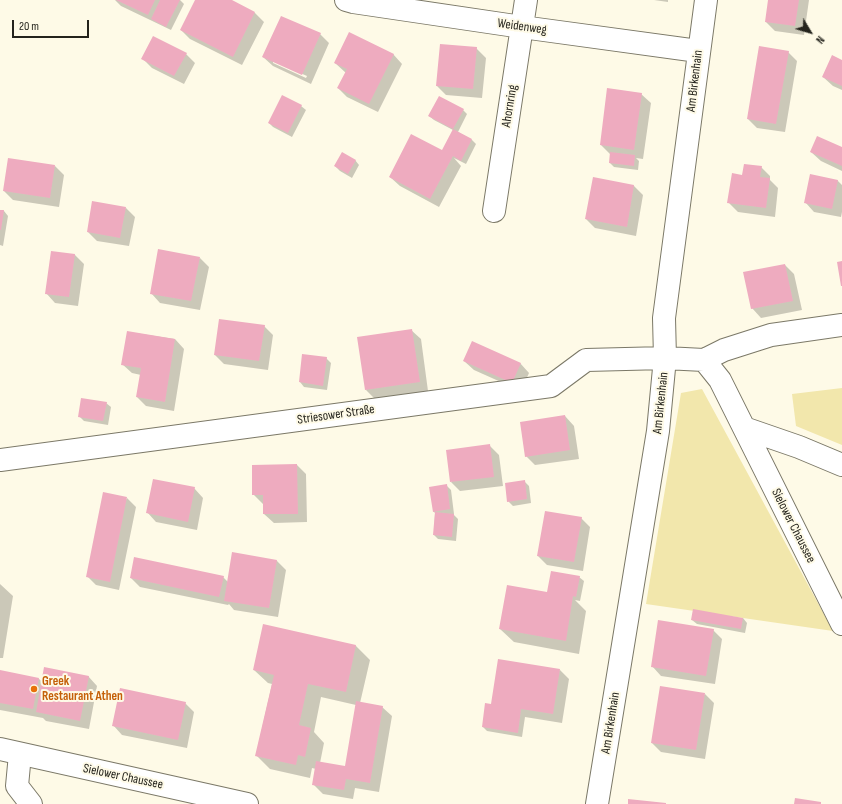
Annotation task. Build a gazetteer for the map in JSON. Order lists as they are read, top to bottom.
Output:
{
  "streets": {
    "street": [
      "Weidenweg",
      "Am Birkenhain",
      "Ahornring",
      "Striesower Straße",
      "Sielower Chaussee"
    ]
  },
  "crossings": [
    ["Weidenweg", "Am Birkenhain"],
    ["Weidenweg", "Ahornring"],
    ["Am Birkenhain", "Striesower Straße"],
    ["Striesower Straße", "Sielower Chaussee"]
  ],
  "places": ["Greek Restaurant Athen"],
  "scale_bar": "20 m",
  "north": "bottom right"
}
